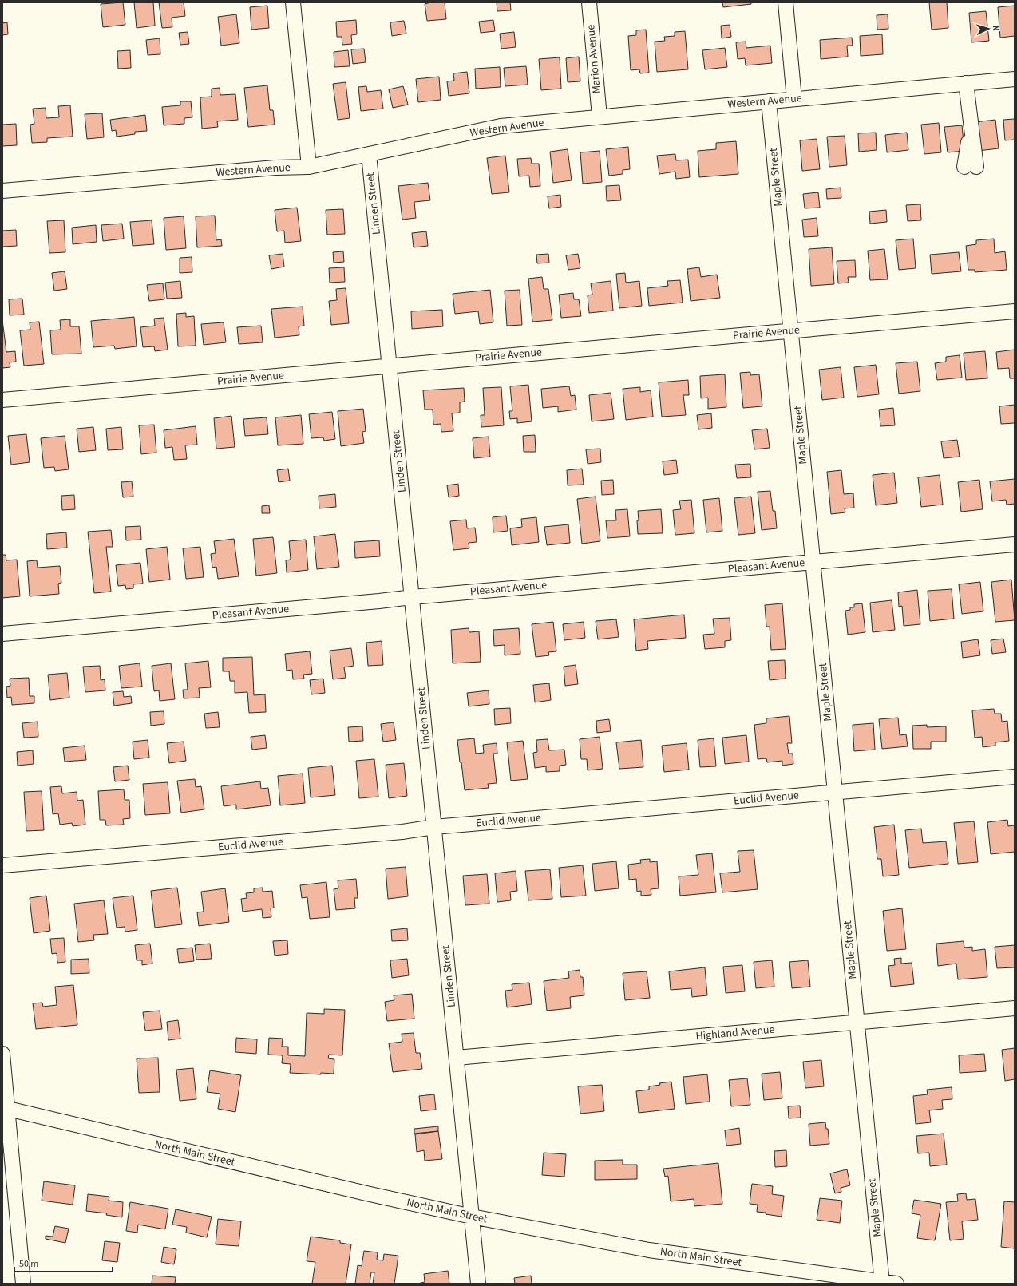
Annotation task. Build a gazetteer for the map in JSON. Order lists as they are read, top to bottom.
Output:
{
  "streets": {
    "street": [
      "Marion Avenue",
      "Western Avenue",
      "Maple Street",
      "Linden Street",
      "Prairie Avenue",
      "Pleasant Avenue",
      "Euclid Avenue",
      "Highland Avenue",
      "North Main Street"
    ]
  },
  "crossings": [
    ["Marion Avenue", "Western Avenue"],
    ["Western Avenue", "Maple Street"],
    ["Western Avenue", "Linden Street"],
    ["Maple Street", "Prairie Avenue"],
    ["Maple Street", "Pleasant Avenue"],
    ["Maple Street", "Euclid Avenue"],
    ["Maple Street", "Highland Avenue"],
    ["Maple Street", "North Main Street"],
    ["Linden Street", "Prairie Avenue"],
    ["Linden Street", "Pleasant Avenue"],
    ["Linden Street", "Euclid Avenue"],
    ["Linden Street", "Highland Avenue"],
    ["Linden Street", "North Main Street"]
  ],
  "scale_bar": "50 m",
  "north": "right"
}
